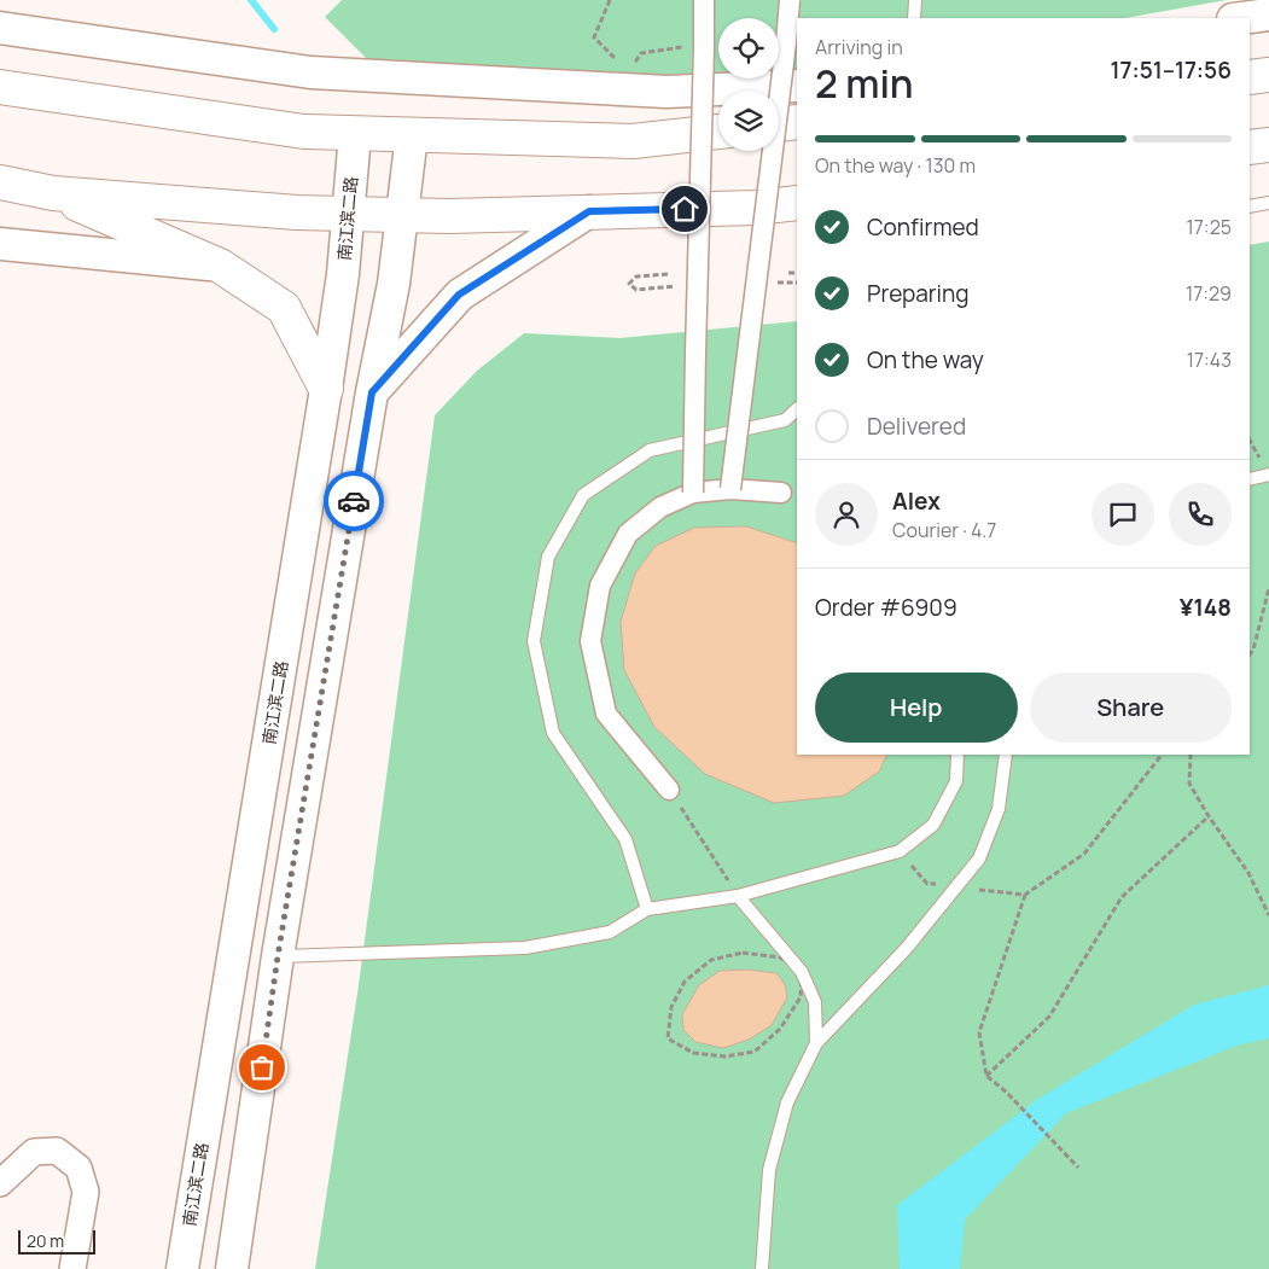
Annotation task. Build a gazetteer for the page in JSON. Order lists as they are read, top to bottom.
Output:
{
  "streets": {
    "street": ["南江滨二路"]
  },
  "scale_bar": "20 m",
  "page": {
    "heading": ["2 min", "Arriving in", "17:51–17:56"],
    "panel": [
      "Alex",
      "Courier · 4.7",
      "Order #6909",
      "¥148"
    ],
    "bar": "On the way · 130 m",
    "list": [
      ["Confirmed", "17:25"],
      ["Preparing", "17:29"],
      ["On the way", "17:43"],
      "Delivered"
    ],
    "buttons": ["Help", "Share"],
    "scale": "20 m"
  }
}
